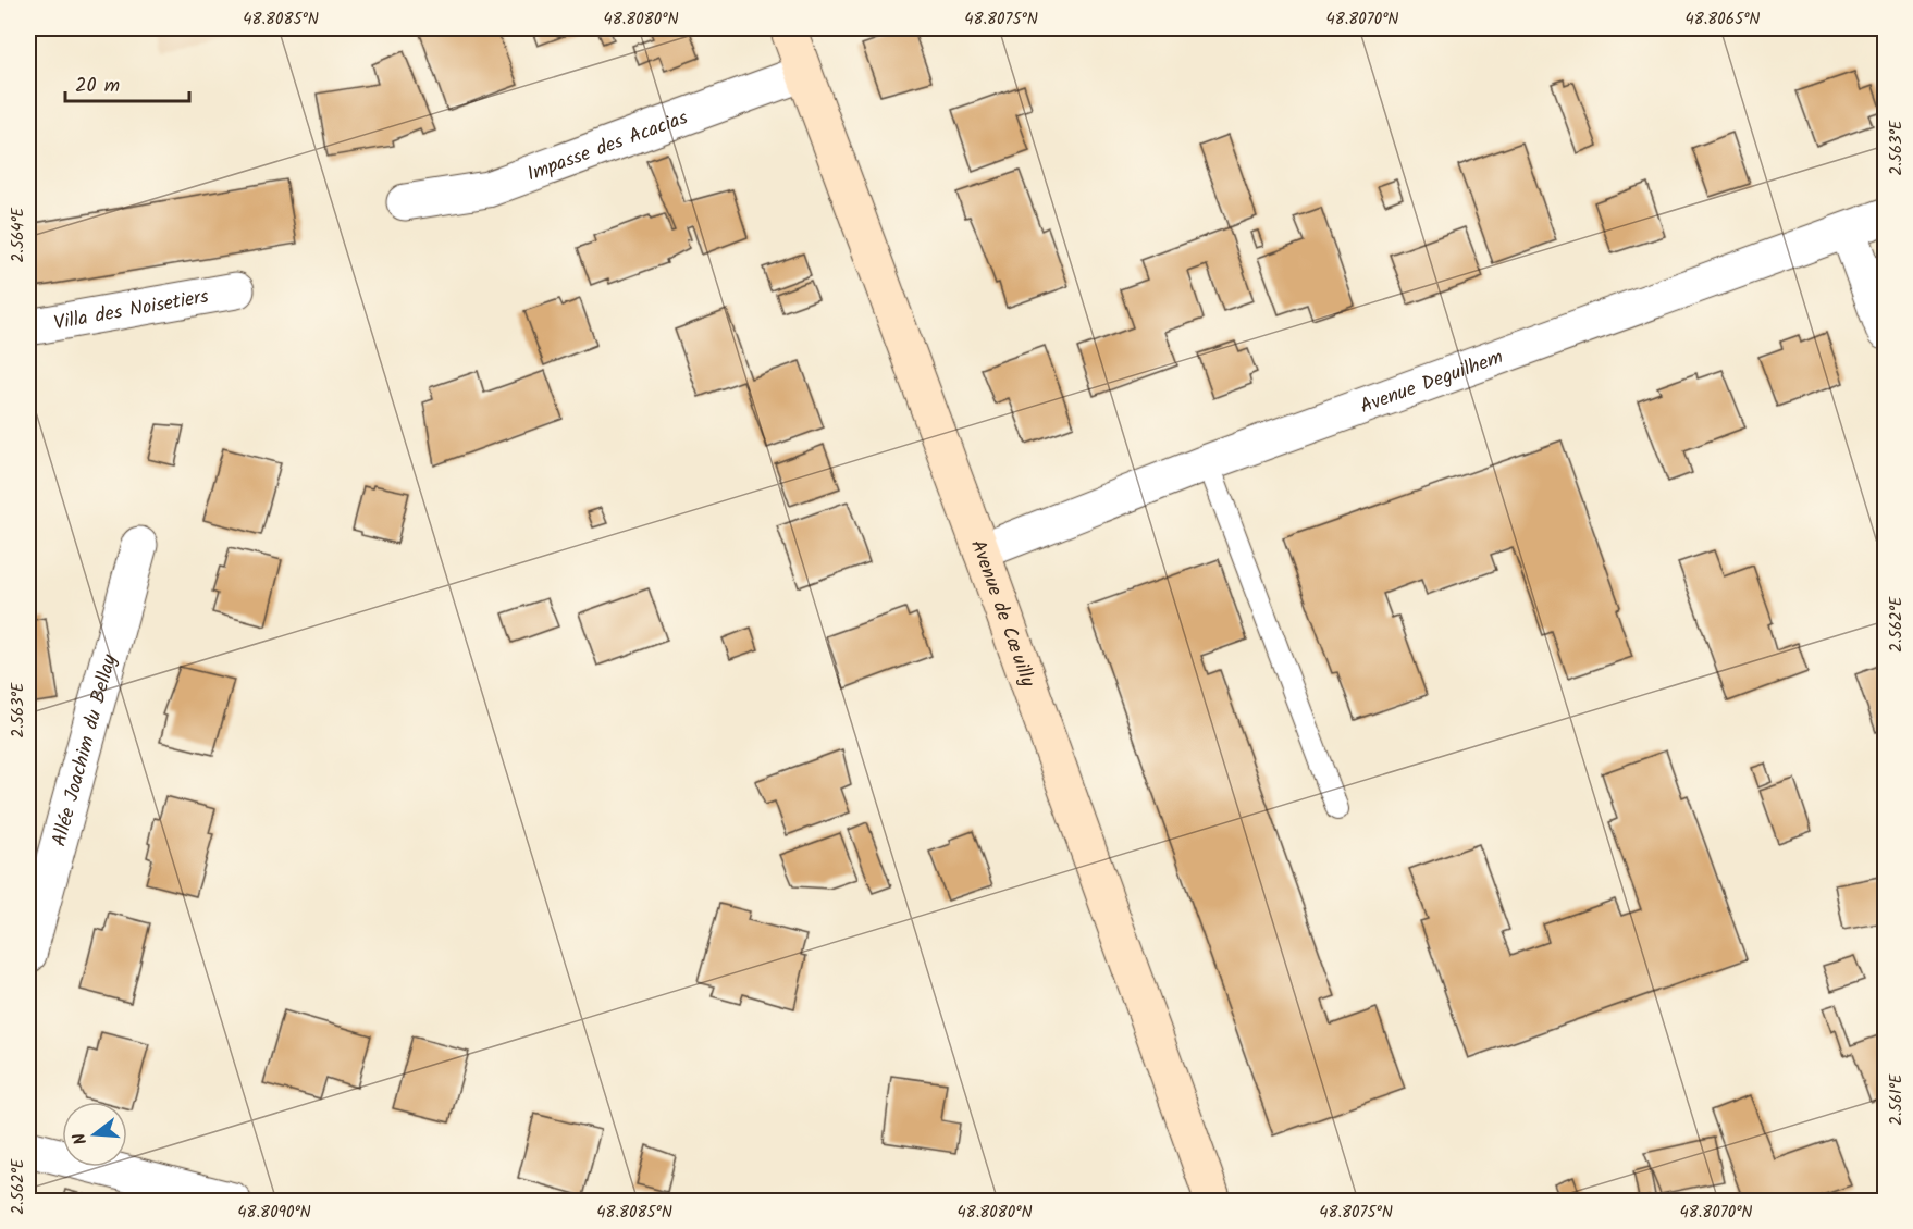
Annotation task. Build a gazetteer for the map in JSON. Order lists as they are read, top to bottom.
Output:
{
  "streets": {
    "street": [
      "Impasse des Acacias",
      "Villa des Noisetiers",
      "Avenue Deguilhem",
      "Avenue de Cœuilly",
      "Allée Joachim du Bellay"
    ]
  },
  "crossings": [
    ["Impasse des Acacias", "Avenue de Cœuilly"],
    ["Avenue Deguilhem", "Avenue de Cœuilly"]
  ],
  "scale_bar": "20 m",
  "north": "left",
  "coordinates": [
    "48.8085°N",
    "48.8080°N",
    "48.8075°N",
    "48.8070°N",
    "48.8065°N",
    "2.563°E",
    "2.564°E",
    "2.562°E",
    "2.561°E",
    "48.8090°N"
  ]
}
